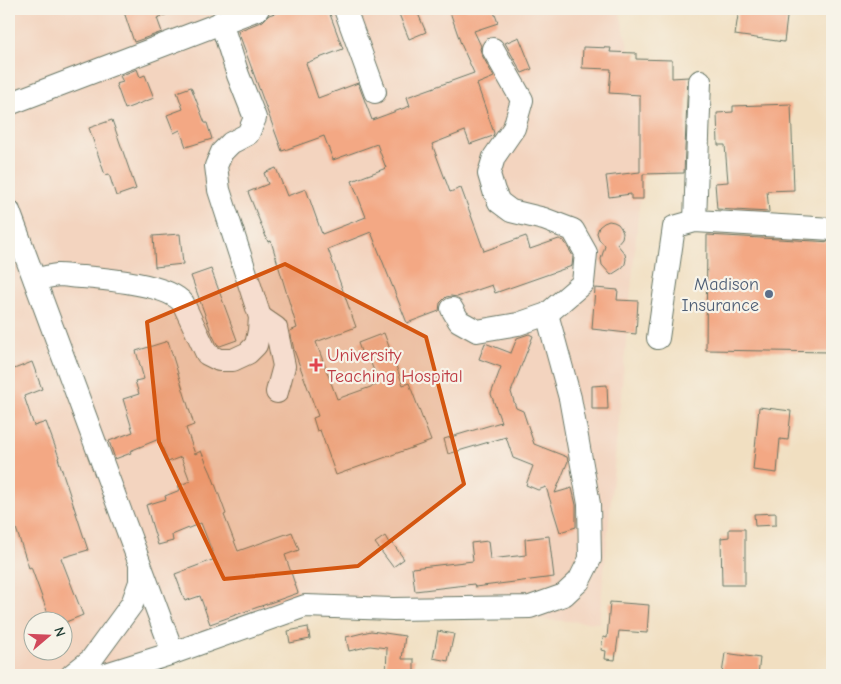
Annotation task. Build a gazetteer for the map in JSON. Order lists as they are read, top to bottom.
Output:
{
  "places": {
    "other": ["Madison Insurance"],
    "health": ["University Teaching Hospital"]
  },
  "north": "right"
}
